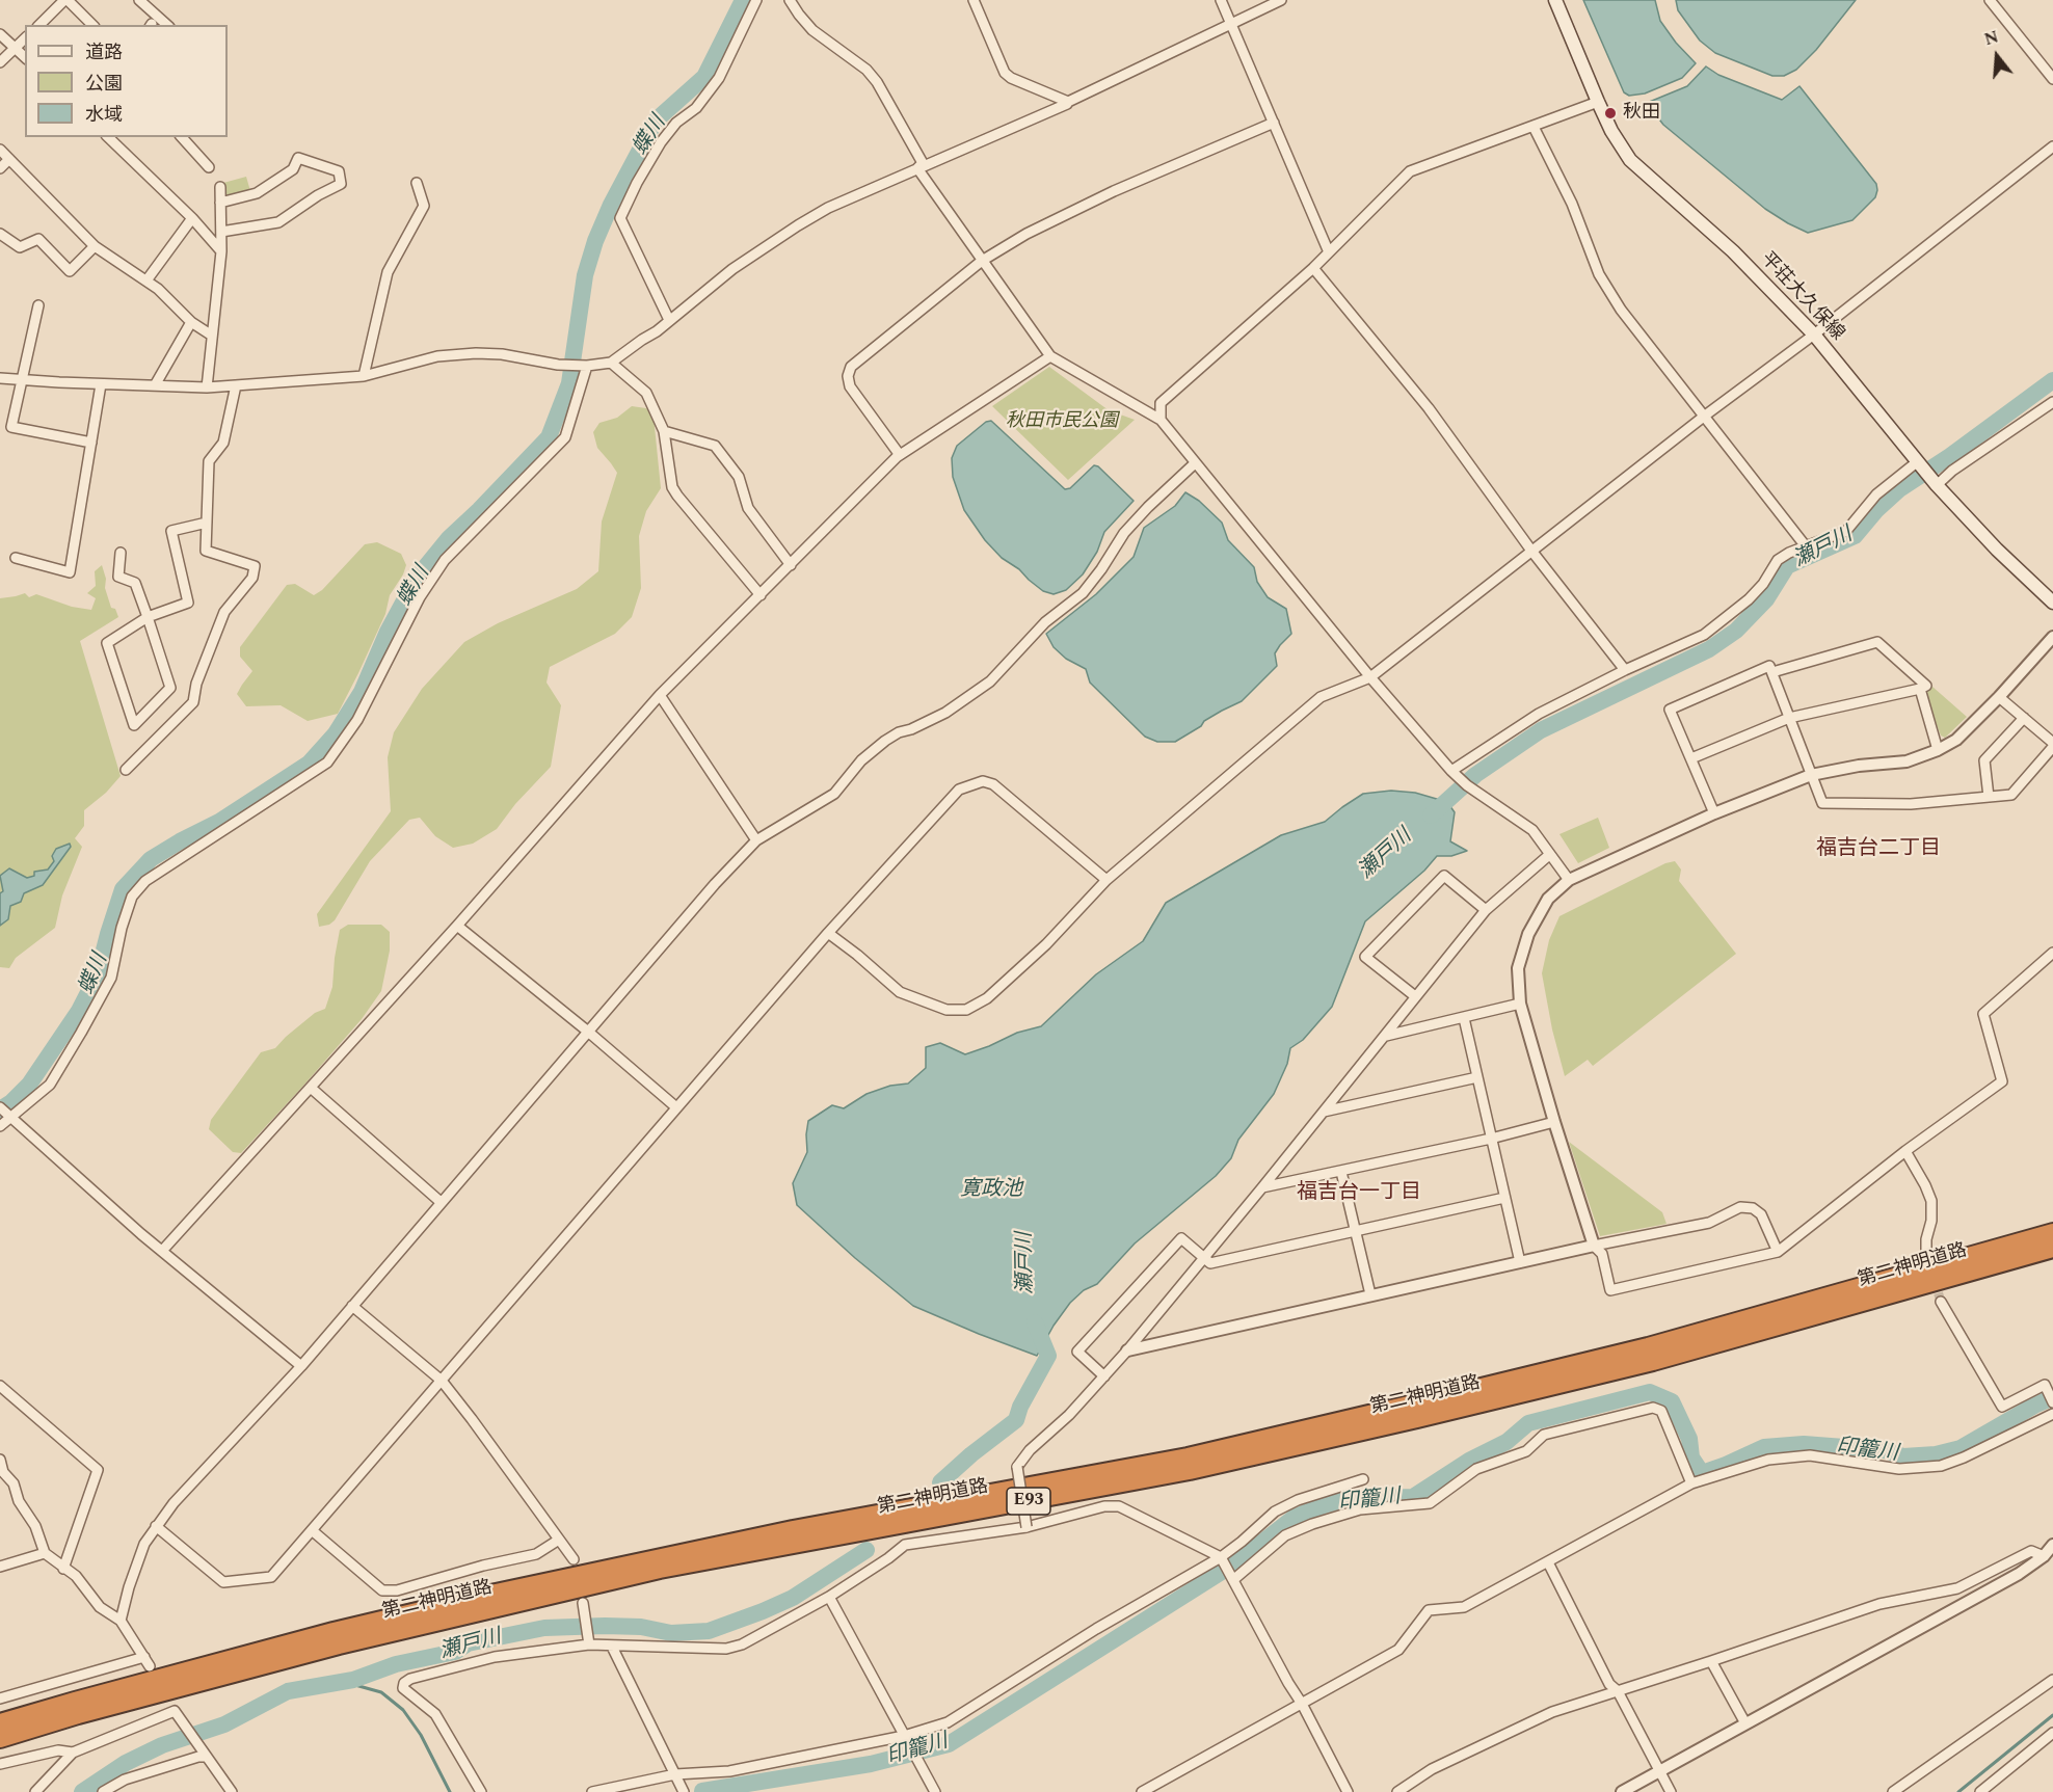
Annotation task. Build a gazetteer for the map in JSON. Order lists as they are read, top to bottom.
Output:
{
  "streets": {
    "highway": ["第二神明道路", "E93"],
    "main road": ["平荘大久保線"]
  },
  "districts": ["福吉台二丁目", "福吉台一丁目"],
  "water": [
    "蝶川",
    "瀬戸川",
    "寛政池",
    "印籠川"
  ],
  "parks": ["秋田市民公園"],
  "places": ["秋田"],
  "legend": ["道路", "公園", "水域"],
  "north": "top"
}
